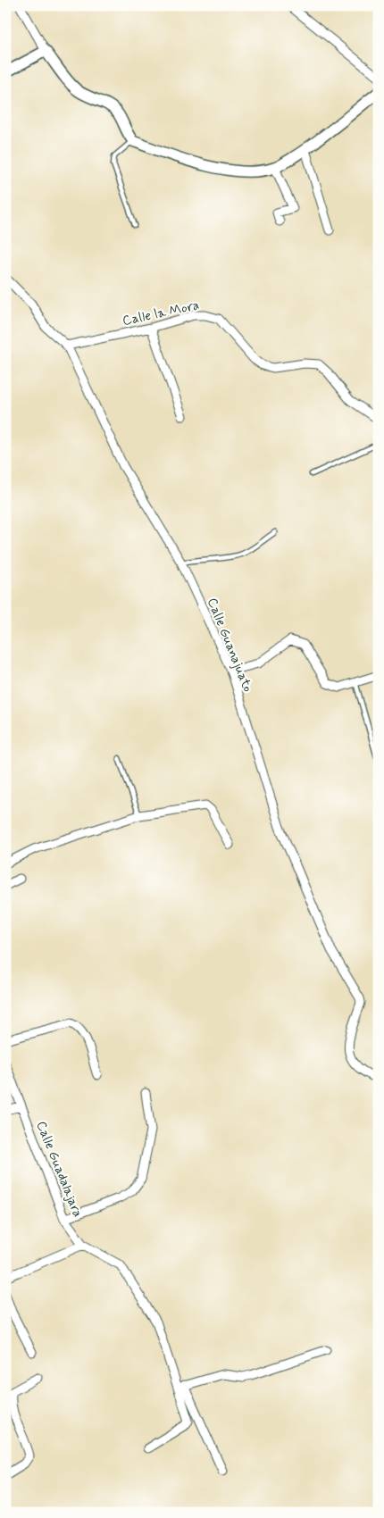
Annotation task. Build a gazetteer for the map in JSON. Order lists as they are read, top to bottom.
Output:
{
  "streets": {
    "street": ["Calle la Mora", "Calle Guanajuato", "Calle Guadalajara"]
  },
  "crossings": [
    ["Calle la Mora", "Calle Guanajuato"]
  ]
}
